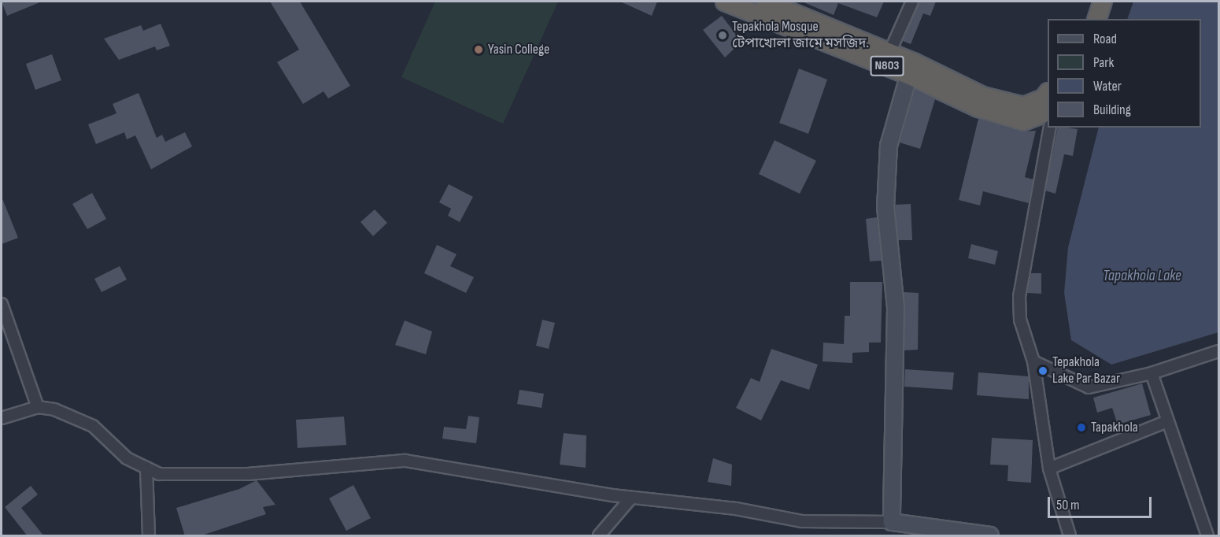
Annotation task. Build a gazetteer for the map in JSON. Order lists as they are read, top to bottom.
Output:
{
  "streets": {
    "highway": ["N803"]
  },
  "water": ["Tapakhola Lake"],
  "places": [
    "Tepakhola Mosque টেপাখোলা জামে মসজিদ.",
    "Yasin College",
    "Tepakhola Lake Par Bazar",
    "Tapakhola"
  ],
  "legend": [
    "Road",
    "Park",
    "Water",
    "Building"
  ],
  "scale_bar": "50 m"
}
